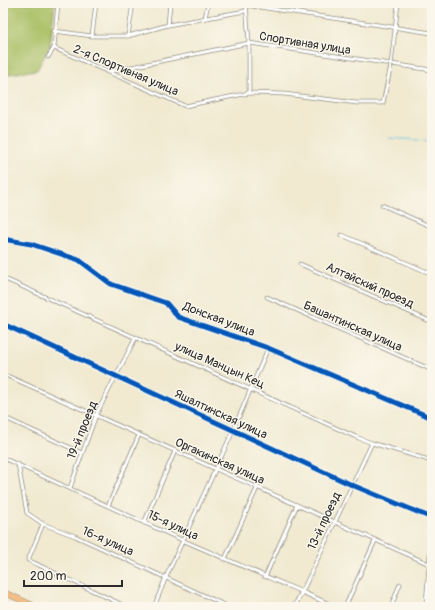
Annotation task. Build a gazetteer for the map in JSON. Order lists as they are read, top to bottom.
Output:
{
  "streets": {
    "street": [
      "Спортивная улица",
      "2-я Спортивная улица",
      "Алтайский проезд",
      "Донская улица",
      "Башантинская улица",
      "улица Манцын Кец",
      "Яшалтинская улица",
      "19-й проезд",
      "Оргакинская улица",
      "13-й проезд",
      "15-я улица",
      "16-я улица"
    ]
  },
  "crossings": [
    ["Спортивная улица", "2-я Спортивная улица"],
    ["улица Манцын Кец", "19-й проезд"],
    ["улица Манцын Кец", "13-й проезд"],
    ["Яшалтинская улица", "19-й проезд"],
    ["Яшалтинская улица", "13-й проезд"],
    ["19-й проезд", "Оргакинская улица"],
    ["19-й проезд", "15-я улица"],
    ["Оргакинская улица", "13-й проезд"],
    ["13-й проезд", "15-я улица"],
    ["15-я улица", "16-я улица"]
  ],
  "scale_bar": "200 m"
}
